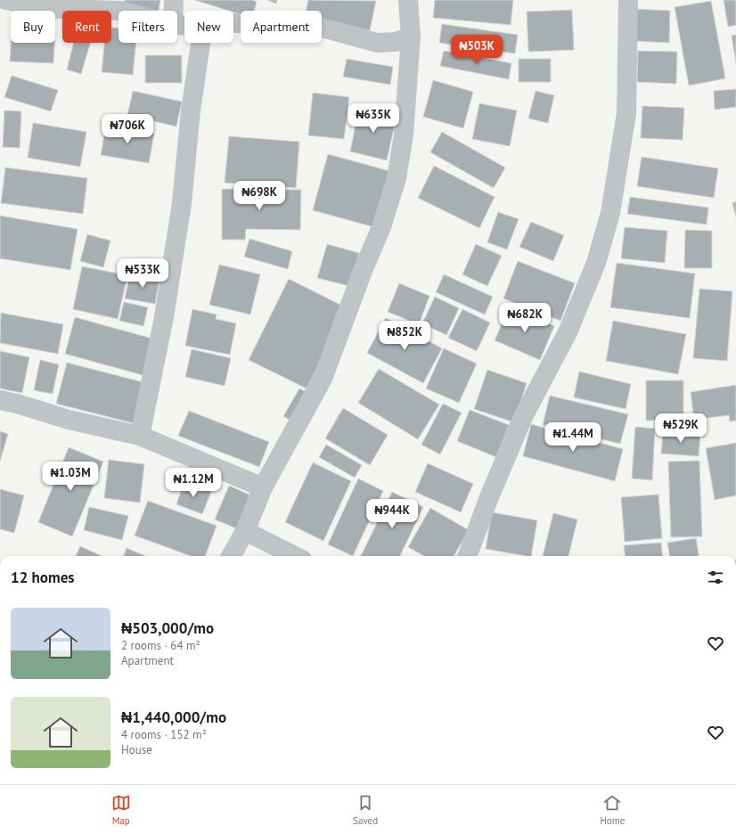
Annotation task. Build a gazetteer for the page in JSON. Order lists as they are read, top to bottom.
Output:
{
  "page": {
    "chip": [
      "Buy",
      "Rent",
      "Filters",
      "New",
      "Apartment"
    ],
    "price": [
      "₦503K",
      "₦635K",
      "₦706K",
      "₦698K",
      "₦533K",
      "₦682K",
      "₦852K",
      "₦529K",
      "₦1.44M",
      "₦1.03M",
      "₦1.12M",
      "₦944K"
    ],
    "heading": "12 homes",
    "list": [
      {
        "name": "₦503,000/mo",
        "note": "2 rooms · 64 m² · Apartment"
      },
      {
        "name": "₦1,440,000/mo",
        "note": "4 rooms · 152 m² · House"
      }
    ],
    "tabs": ["Map", "Saved", "Home"]
  }
}
